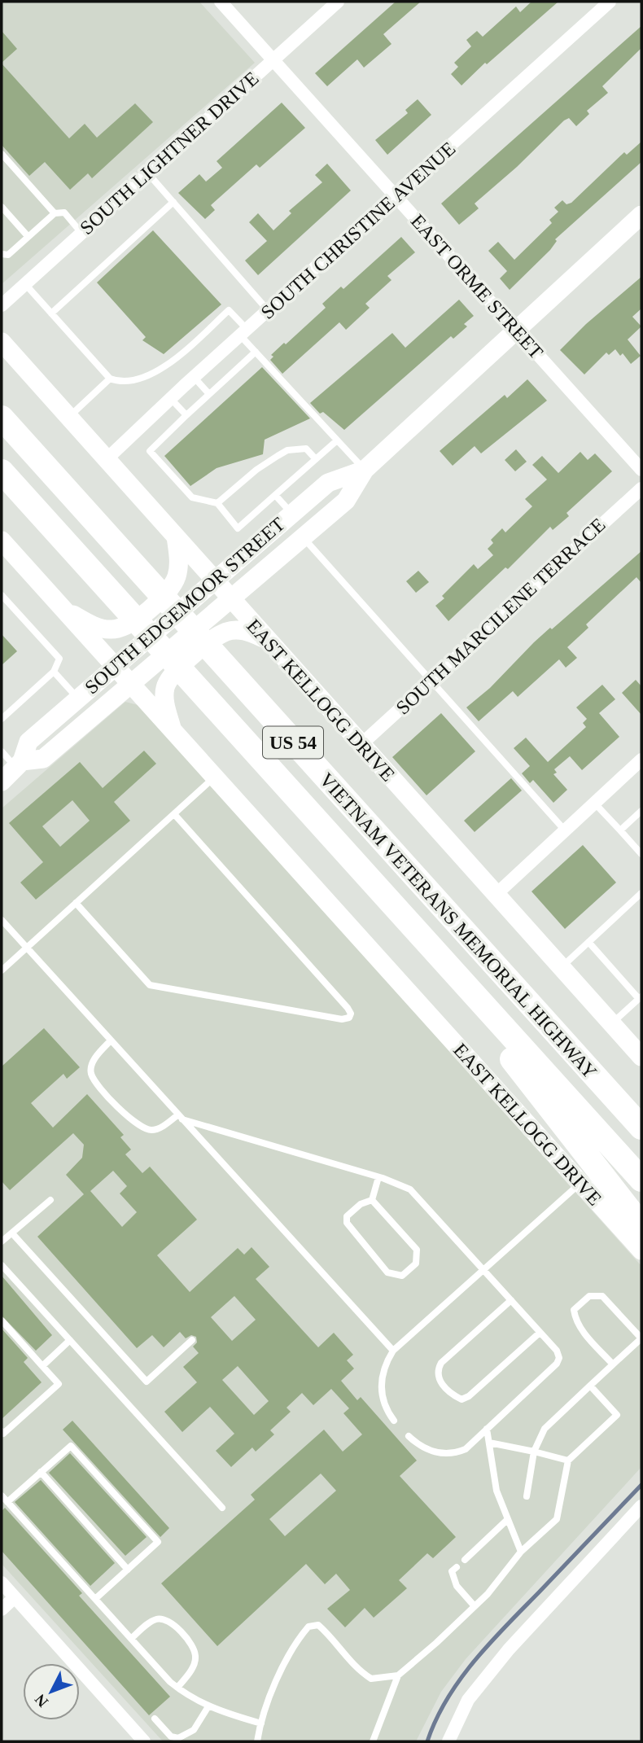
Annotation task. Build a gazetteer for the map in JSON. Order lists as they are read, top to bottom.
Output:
{
  "streets": {
    "highway": ["US 54", "VIETNAM VETERANS MEMORIAL HIGHWAY"],
    "main road": ["SOUTH EDGEMOOR STREET", "EAST KELLOGG DRIVE"],
    "street": [
      "SOUTH LIGHTNER DRIVE",
      "SOUTH CHRISTINE AVENUE",
      "EAST ORME STREET",
      "SOUTH MARCILENE TERRACE"
    ]
  },
  "crossings": [
    ["SOUTH LIGHTNER DRIVE", "EAST ORME STREET"],
    ["SOUTH CHRISTINE AVENUE", "EAST ORME STREET"],
    ["SOUTH CHRISTINE AVENUE", "EAST KELLOGG DRIVE"],
    ["EAST ORME STREET", "SOUTH EDGEMOOR STREET"],
    ["SOUTH EDGEMOOR STREET", "EAST KELLOGG DRIVE"],
    ["SOUTH MARCILENE TERRACE", "EAST KELLOGG DRIVE"]
  ],
  "north": "bottom left"
}
